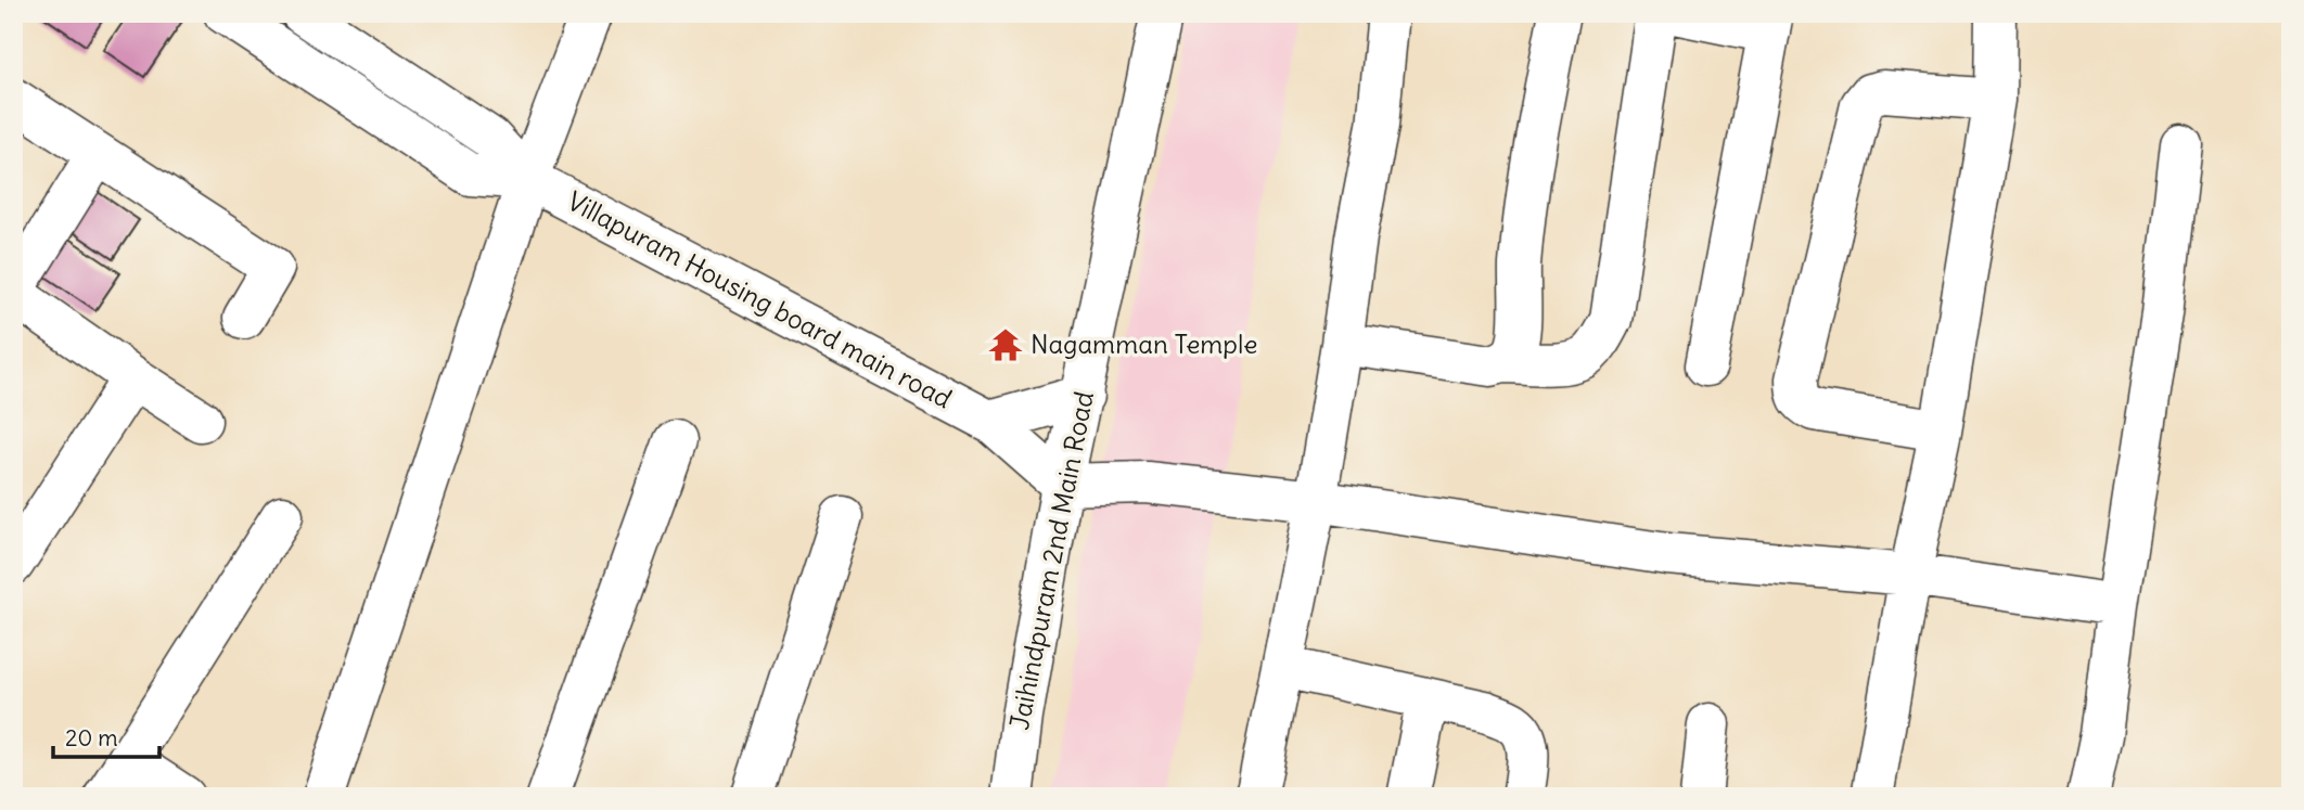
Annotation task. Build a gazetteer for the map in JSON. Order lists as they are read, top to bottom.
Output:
{
  "streets": {
    "street": ["Villapuram Housing board main road", "Jaihindpuram 2nd Main Road"]
  },
  "crossings": [
    ["Villapuram Housing board main road", "Jaihindpuram 2nd Main Road"]
  ],
  "places": {
    "temple": ["Nagamman Temple"]
  },
  "scale_bar": "20 m"
}
